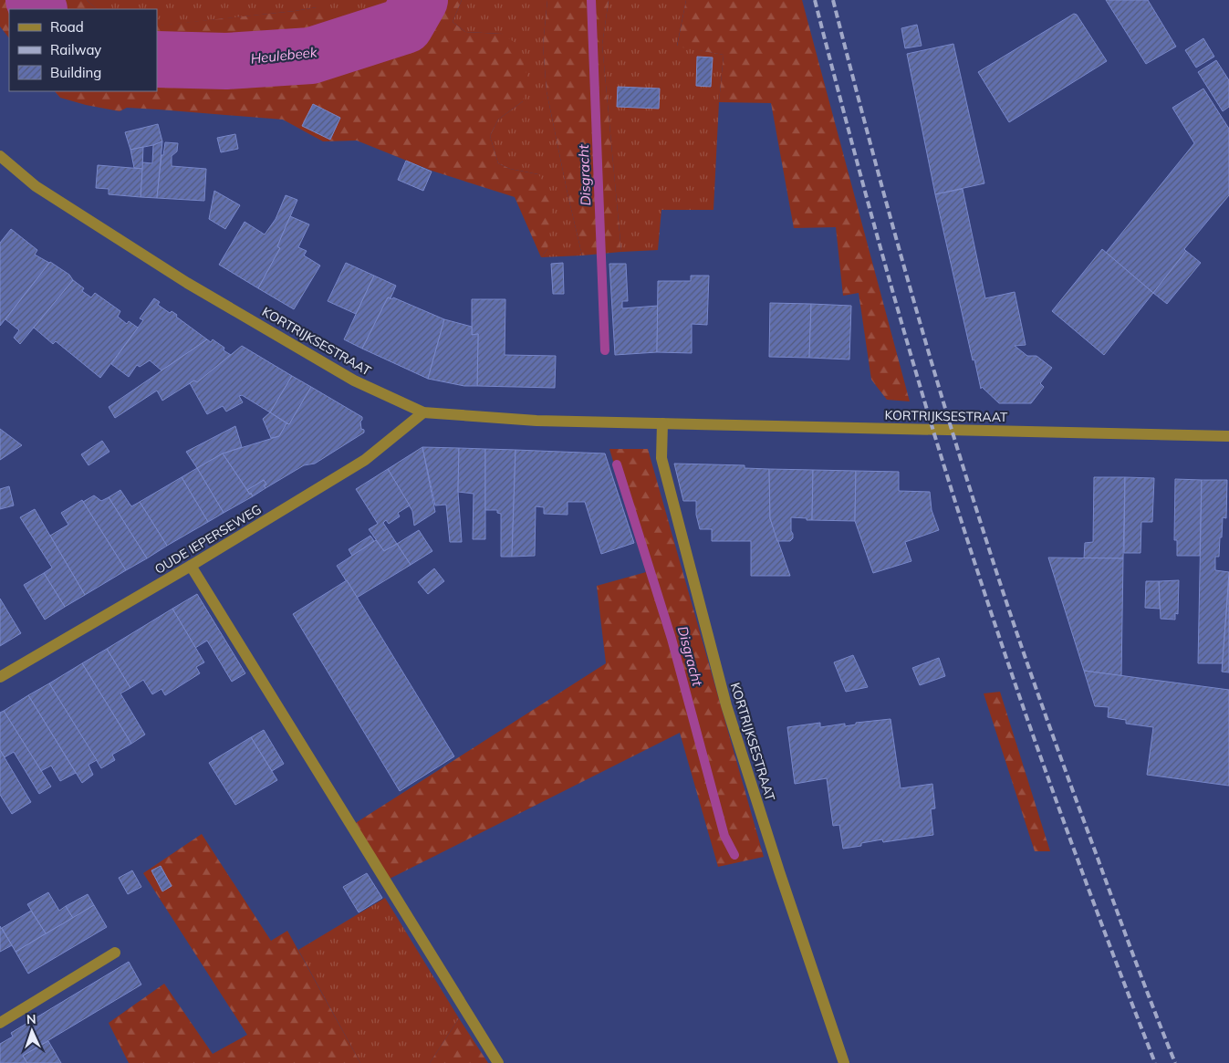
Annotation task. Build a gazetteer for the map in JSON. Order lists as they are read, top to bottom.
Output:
{
  "streets": {
    "street": ["KORTRIJKSESTRAAT", "OUDE IEPERSEWEG"]
  },
  "crossings": [
    ["KORTRIJKSESTRAAT", "OUDE IEPERSEWEG"]
  ],
  "water": ["Heulebeek", "Disgracht"],
  "legend": ["Road", "Railway", "Building"],
  "north": "top"
}
